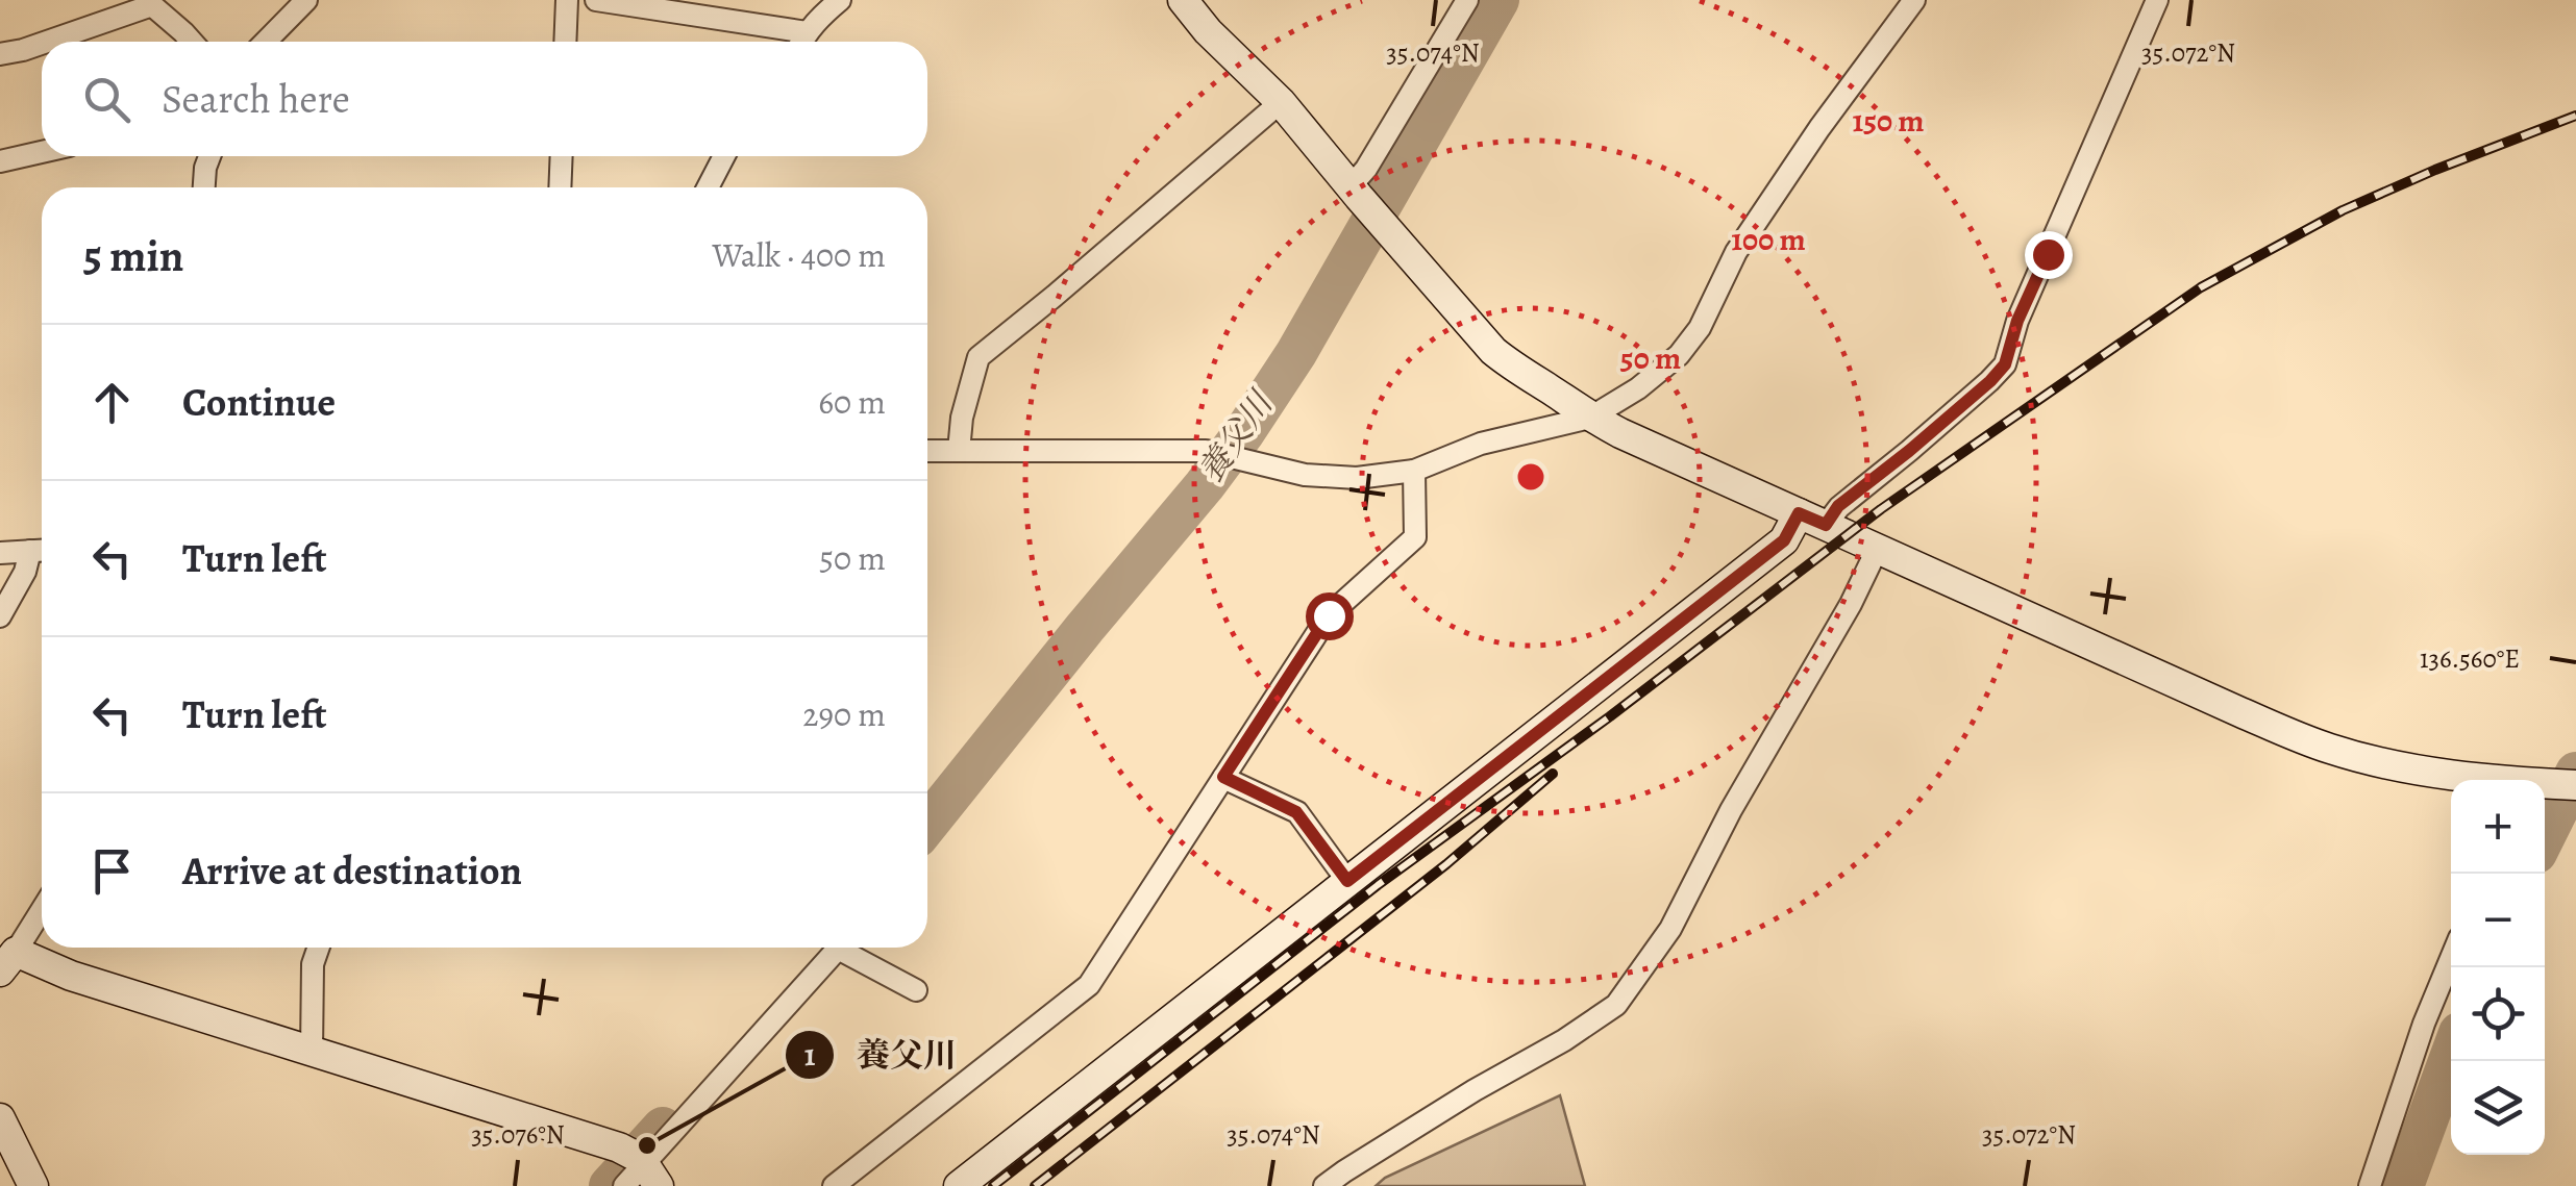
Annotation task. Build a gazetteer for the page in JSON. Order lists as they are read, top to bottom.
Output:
{
  "water": ["養父川"],
  "places": ["養父川"],
  "page": {
    "search": "Search here",
    "heading": ["5 min", "Walk · 400 m"],
    "list": [
      ["Continue", "60 m"],
      ["Turn left", "50 m"],
      ["Turn left", "290 m"],
      "Arrive at destination"
    ],
    "map_buttons": ["+", "−"]
  },
  "coordinates": [
    "35.074°N",
    "35.072°N",
    "136.560°E",
    "35.076°N"
  ],
  "rings": ["150 m", "100 m", "50 m"]
}
